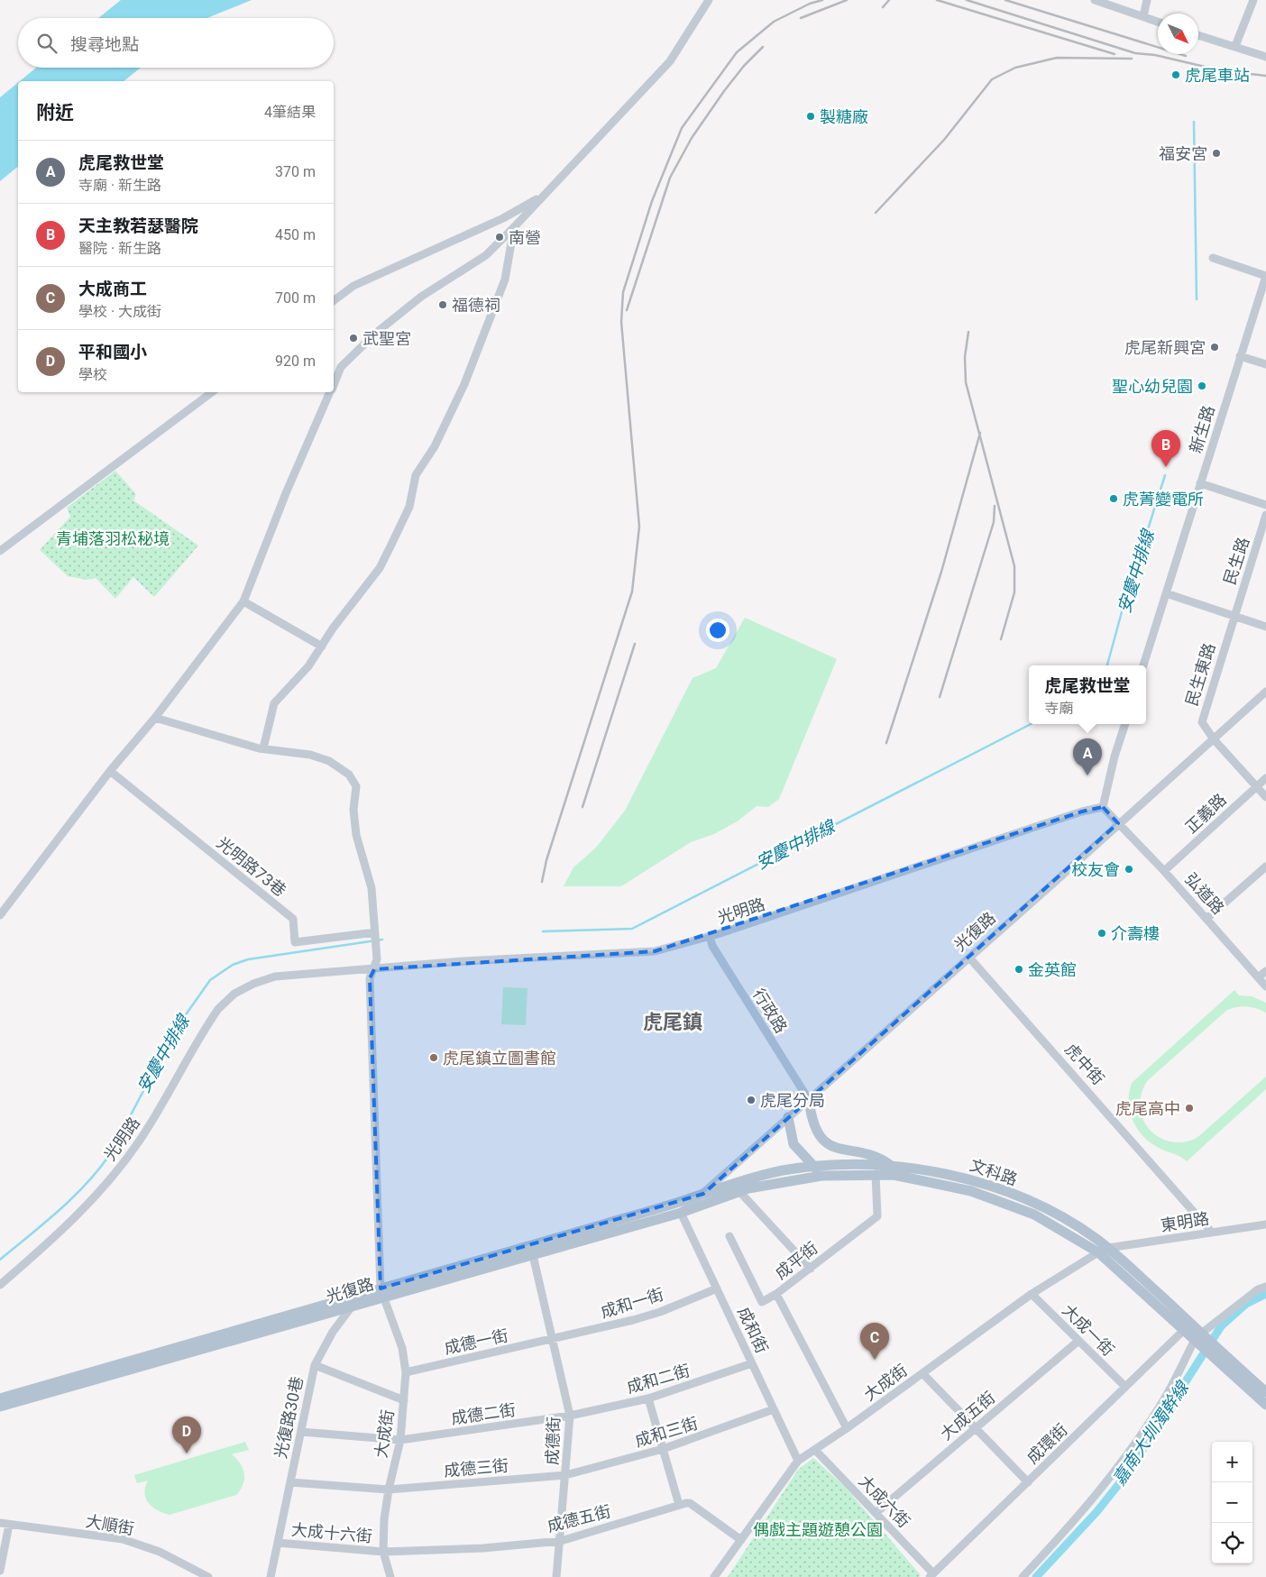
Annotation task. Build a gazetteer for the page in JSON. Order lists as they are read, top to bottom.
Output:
{
  "streets": {
    "main road": ["光復路", "文科路"],
    "street": [
      "新生路",
      "民生路",
      "民生東路",
      "正義路",
      "光明路73巷",
      "弘道路",
      "光明路",
      "行政路",
      "虎中街",
      "東明路",
      "成平街",
      "成和一街",
      "成和街",
      "大成一街",
      "成德一街",
      "成和二街",
      "大成街",
      "成德二街",
      "大成五街",
      "光復路30巷",
      "成和三街",
      "成德街",
      "成環街",
      "成德三街",
      "大成六街",
      "成德五街",
      "大順街",
      "大成十六街"
    ]
  },
  "crossings": [
    ["民生路", "民生東路"],
    ["民生東路", "正義路"],
    ["民生東路", "光復路"],
    ["正義路", "弘道路"],
    ["弘道路", "光復路"],
    ["光明路", "行政路"],
    ["光復路", "行政路"],
    ["光復路", "虎中街"],
    ["光復路", "文科路"],
    ["光復路", "成和街"],
    ["光復路", "大成街"],
    ["光復路", "光復路30巷"],
    ["光復路", "成德街"],
    ["虎中街", "東明路"],
    ["文科路", "東明路"],
    ["文科路", "成平街"],
    ["文科路", "成和街"],
    ["文科路", "大成街"],
    ["文科路", "成環街"],
    ["東明路", "大成街"],
    ["成平街", "大成街"],
    ["成和一街", "成和街"],
    ["成和一街", "成德一街"],
    ["成和一街", "成德街"],
    ["成和街", "成和二街"],
    ["成和街", "大成街"],
    ["成和街", "成和三街"],
    ["大成一街", "大成街"],
    ["大成一街", "大成五街"],
    ["大成一街", "成環街"],
    ["成德一街", "大成街"],
    ["成德一街", "成德街"],
    ["成和二街", "成德二街"],
    ["成和二街", "成德街"],
    ["大成街", "成德二街"],
    ["大成街", "成德三街"],
    ["大成街", "大成六街"],
    ["大成街", "成德五街"],
    ["大成街", "大成十六街"],
    ["成德二街", "光復路30巷"],
    ["成德二街", "成德街"],
    ["大成五街", "大成六街"],
    ["光復路30巷", "成德三街"],
    ["光復路30巷", "大成十六街"],
    ["成和三街", "成德街"],
    ["成和三街", "成德三街"],
    ["成德街", "成德三街"],
    ["成德街", "成德五街"],
    ["成環街", "大成六街"],
    ["成德五街", "大成十六街"]
  ],
  "districts": ["虎尾鎮"],
  "water": ["安慶中排線", "嘉南大圳濁幹線"],
  "parks": ["青埔落羽松秘境", "偶戲主題遊憩公園"],
  "places": [
    "虎尾車站",
    "製糖廠",
    "福安宮",
    "南營",
    "福德祠",
    "武聖宮",
    "虎尾新興宮",
    "聖心幼兒園",
    "虎菁變電所",
    "校友會",
    "介壽樓",
    "金英館",
    "虎尾鎮立圖書館",
    "虎尾分局",
    "虎尾高中"
  ],
  "north": "bottom right",
  "page": {
    "search": "搜尋地點",
    "heading": ["附近", "4筆結果"],
    "list": [
      {
        "mark": "A",
        "name": "虎尾救世堂",
        "note": "寺廟 · 新生路",
        "value": "370 m"
      },
      {
        "mark": "B",
        "name": "天主教若瑟醫院",
        "note": "醫院 · 新生路",
        "value": "450 m"
      },
      {
        "mark": "C",
        "name": "大成商工",
        "note": "學校 · 大成街",
        "value": "700 m"
      },
      {
        "mark": "D",
        "name": "平和國小",
        "note": "學校",
        "value": "920 m"
      }
    ],
    "pins": [
      "B",
      "A",
      "C",
      "D"
    ],
    "popup": ["虎尾救世堂", "寺廟"],
    "map_buttons": ["+", "−"]
  }
}
